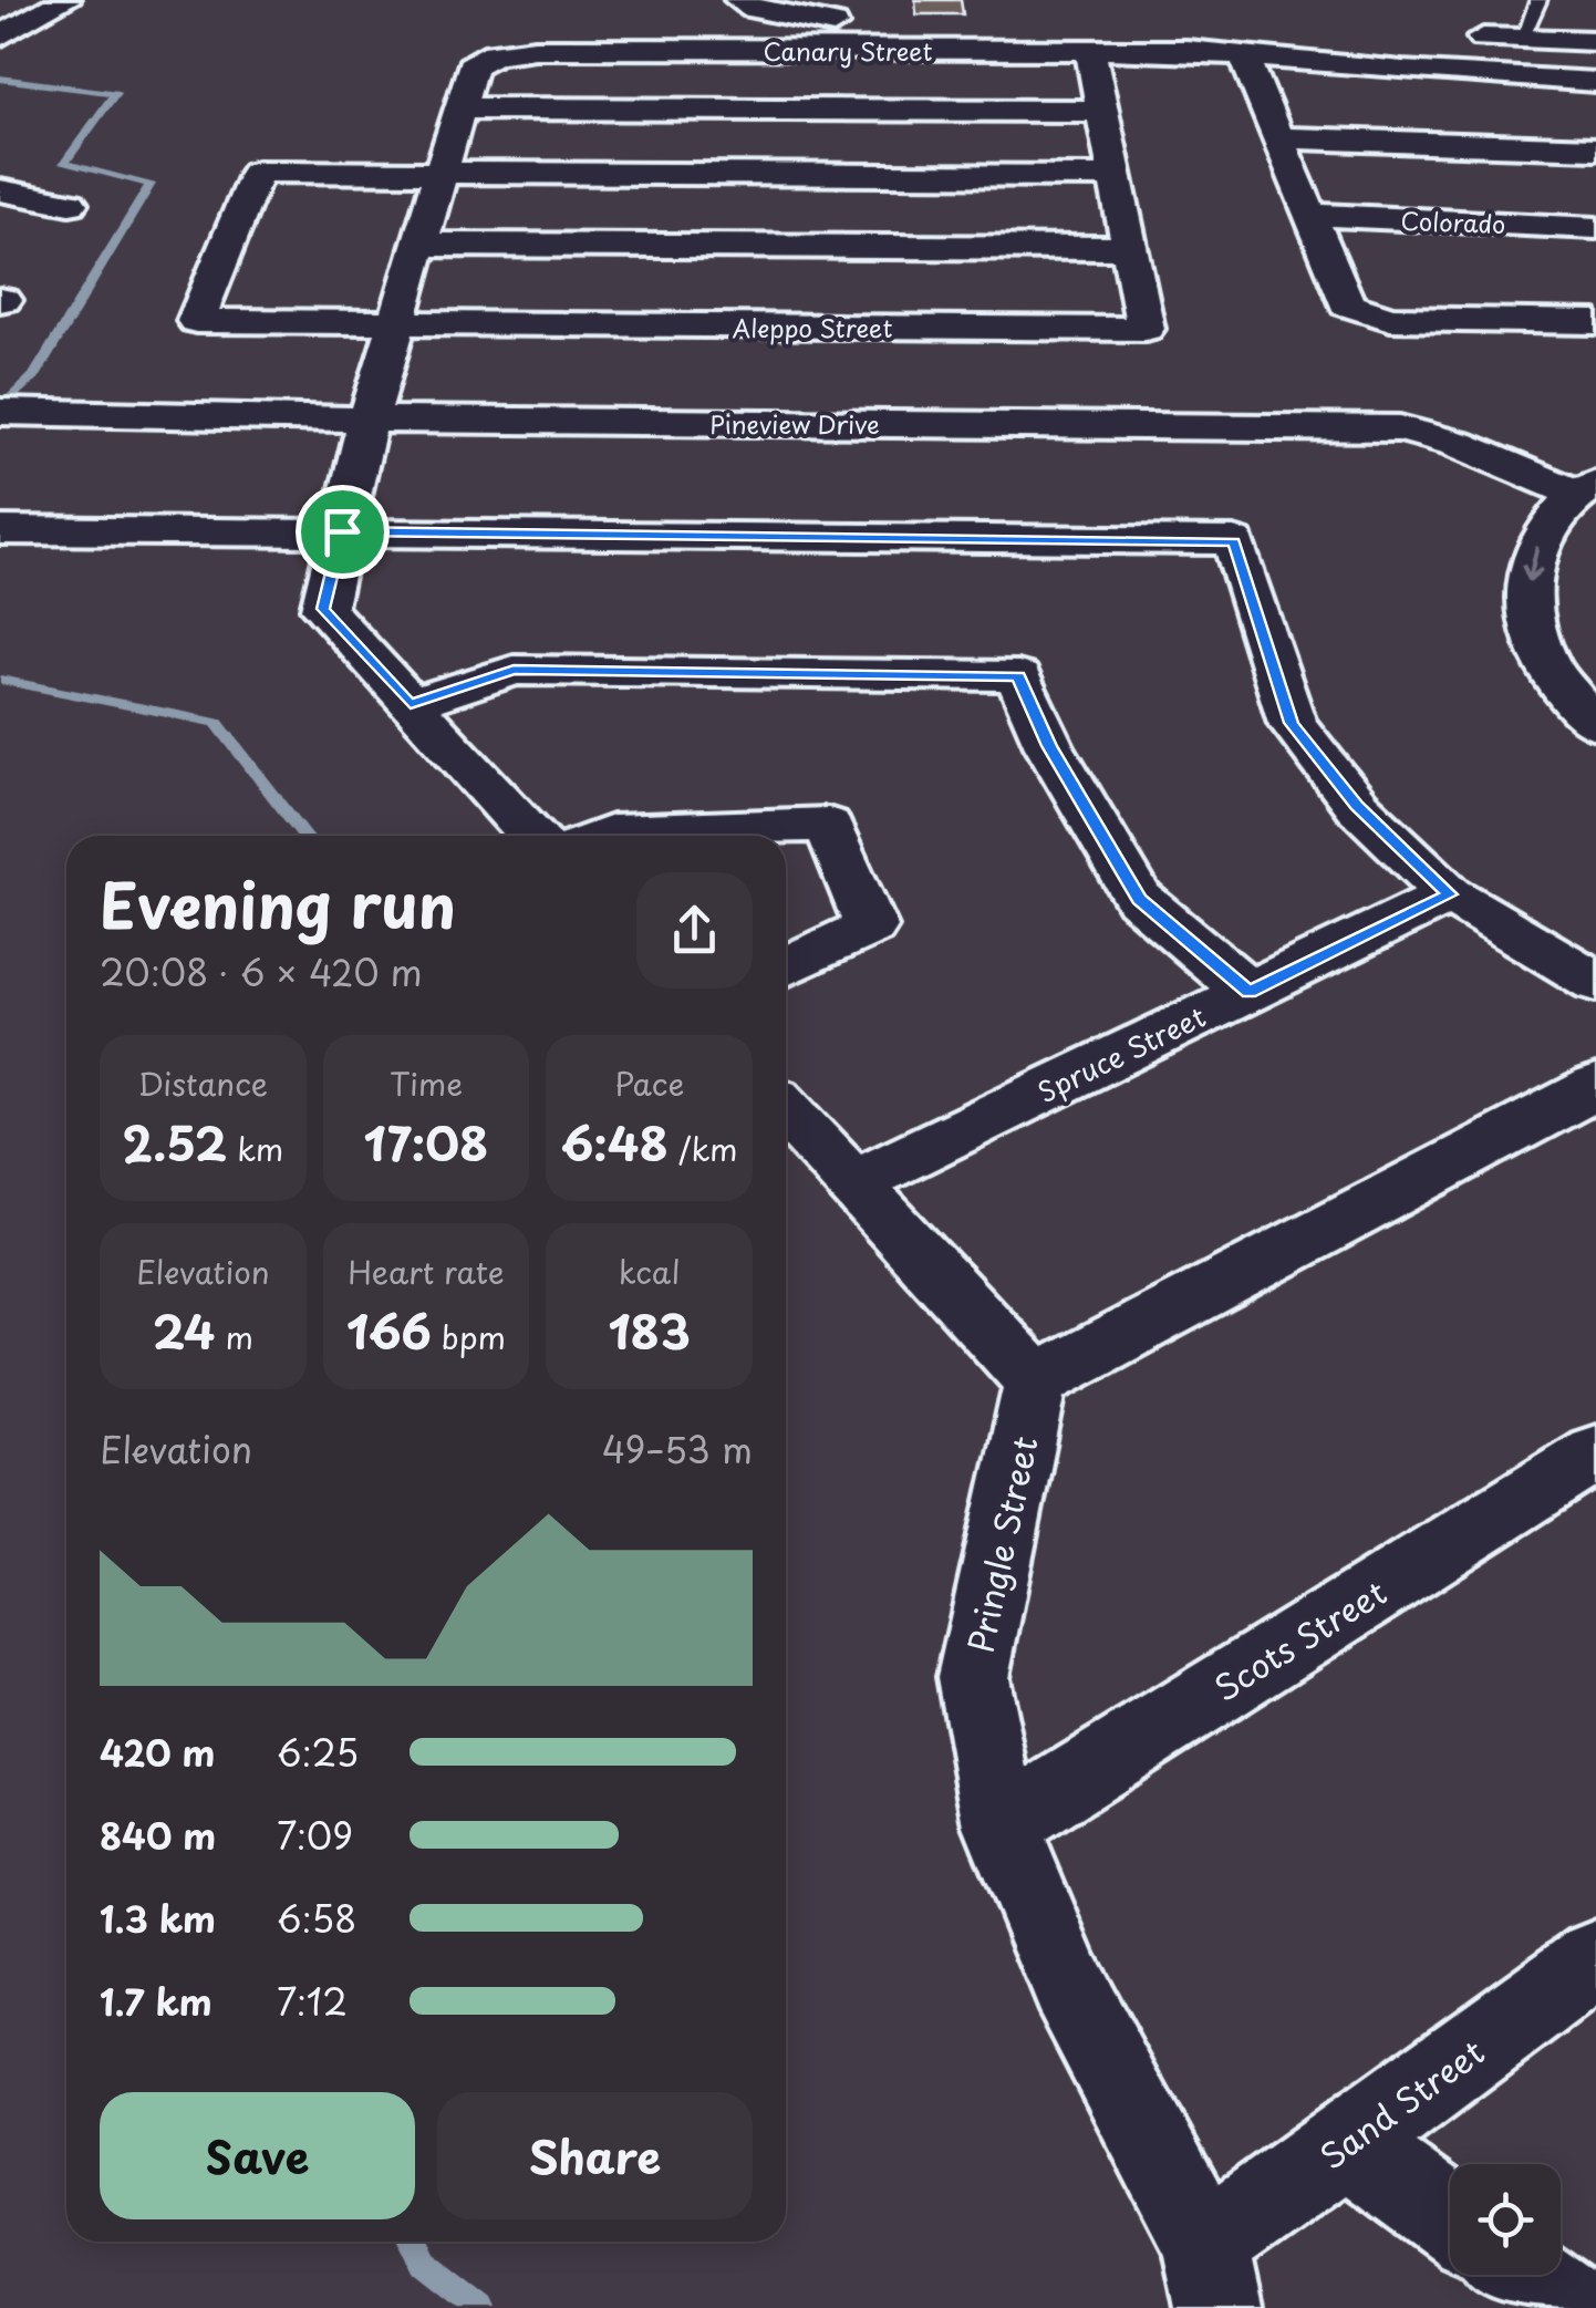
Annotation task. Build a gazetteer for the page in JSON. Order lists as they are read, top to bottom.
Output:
{
  "streets": {
    "street": [
      "Canary Street",
      "Colorado",
      "Aleppo Street",
      "Pineview Drive",
      "Spruce Street",
      "Pringle Street",
      "Scots Street",
      "Sand Street"
    ]
  },
  "crossings": [
    ["Canary Street", "Aleppo Street"],
    ["Canary Street", "Pineview Drive"],
    ["Pringle Street", "Scots Street"],
    ["Pringle Street", "Sand Street"]
  ],
  "page": {
    "heading": ["Evening run", "20:08 · 6 × 420 m"],
    "stats": [
      ["Distance", "2.52 km"],
      ["Time", "17:08"],
      ["Pace", "6:48 /km"],
      ["Elevation", "24 m"],
      ["Heart rate", "166 bpm"],
      ["kcal", "183"]
    ],
    "chart": ["Elevation", "49–53 m"],
    "list": [
      {
        "name": "420 m",
        "note": "6:25"
      },
      {
        "name": "840 m",
        "note": "7:09"
      },
      {
        "name": "1.3 km",
        "note": "6:58"
      },
      {
        "name": "1.7 km",
        "note": "7:12"
      }
    ],
    "buttons": ["Save", "Share"]
  }
}
